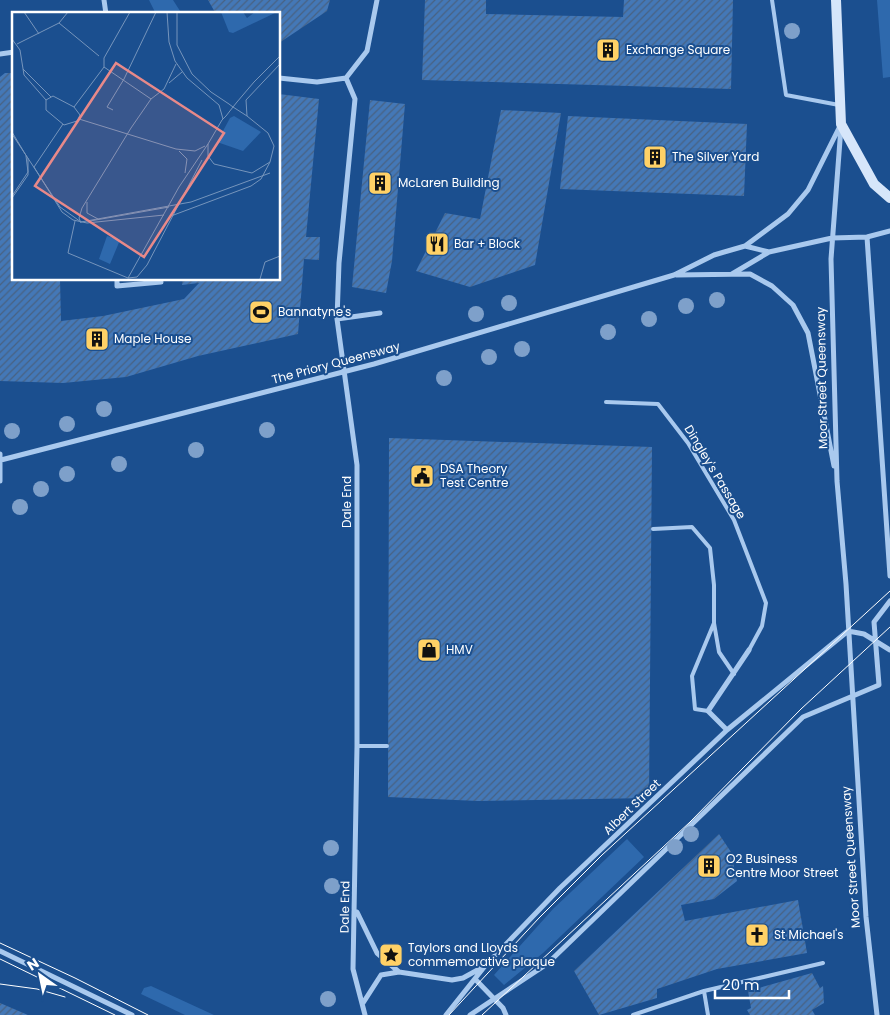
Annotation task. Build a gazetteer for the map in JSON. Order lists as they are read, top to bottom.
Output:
{
  "streets": {
    "main road": ["Moor Street Queensway"],
    "street": [
      "The Priory Queensway",
      "Dingley's Passage",
      "Dale End",
      "Albert Street"
    ]
  },
  "crossings": [
    ["The Priory Queensway", "Moor Street Queensway"],
    ["Moor Street Queensway", "Albert Street"]
  ],
  "places": {
    "building": [
      "Exchange Square",
      "The Silver Yard",
      "McLaren Building",
      "Maple House",
      "O2 Business Centre Moor Street"
    ],
    "restaurant": ["Bar + Block"],
    "sports": ["Bannatyne's"],
    "public building": ["DSA Theory Test Centre"],
    "shop": ["HMV"],
    "church": ["St Michael's"],
    "place": ["Taylors and Lloyds commemorative plaque"]
  },
  "scale_bar": "20 m",
  "north": "top left"
}
